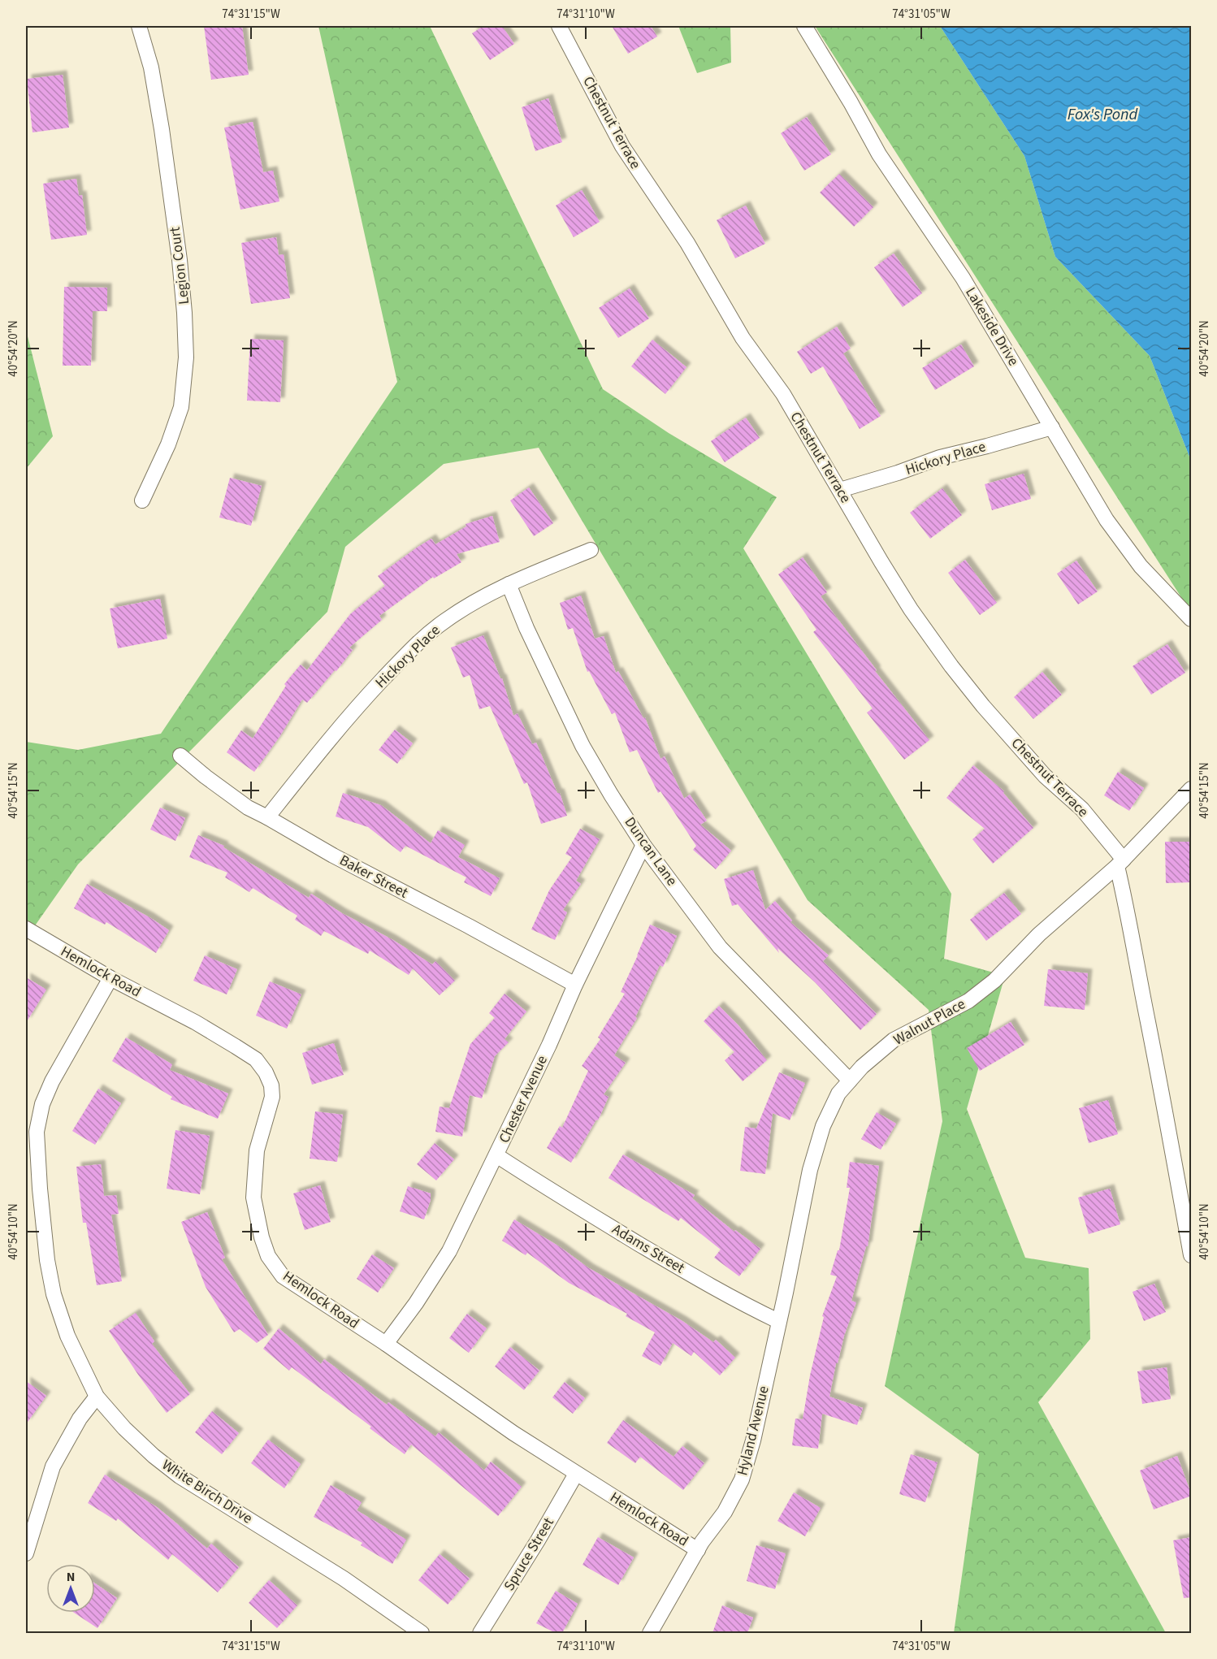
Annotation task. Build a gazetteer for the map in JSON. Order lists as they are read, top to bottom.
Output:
{
  "streets": {
    "street": [
      "Chestnut Terrace",
      "Legion Court",
      "Lakeside Drive",
      "Hickory Place",
      "Duncan Lane",
      "Baker Street",
      "Hemlock Road",
      "Walnut Place",
      "Chester Avenue",
      "Adams Street",
      "Hyland Avenue",
      "White Birch Drive",
      "Spruce Street"
    ]
  },
  "crossings": [
    ["Chestnut Terrace", "Hickory Place"],
    ["Chestnut Terrace", "Walnut Place"],
    ["Lakeside Drive", "Hickory Place"],
    ["Hickory Place", "Duncan Lane"],
    ["Hickory Place", "Baker Street"],
    ["Duncan Lane", "Walnut Place"],
    ["Duncan Lane", "Chester Avenue"],
    ["Baker Street", "Chester Avenue"],
    ["Hemlock Road", "Chester Avenue"],
    ["Hemlock Road", "Hyland Avenue"],
    ["Hemlock Road", "White Birch Drive"],
    ["Hemlock Road", "Spruce Street"],
    ["Walnut Place", "Adams Street"],
    ["Walnut Place", "Hyland Avenue"],
    ["Chester Avenue", "Adams Street"],
    ["Adams Street", "Hyland Avenue"]
  ],
  "water": ["Fox's Pond"],
  "north": "top",
  "coordinates": [
    "74°31'15\"W",
    "74°31'10\"W",
    "74°31'05\"W",
    "40°54'20\"N",
    "40°54'15\"N",
    "40°54'10\"N"
  ]
}
